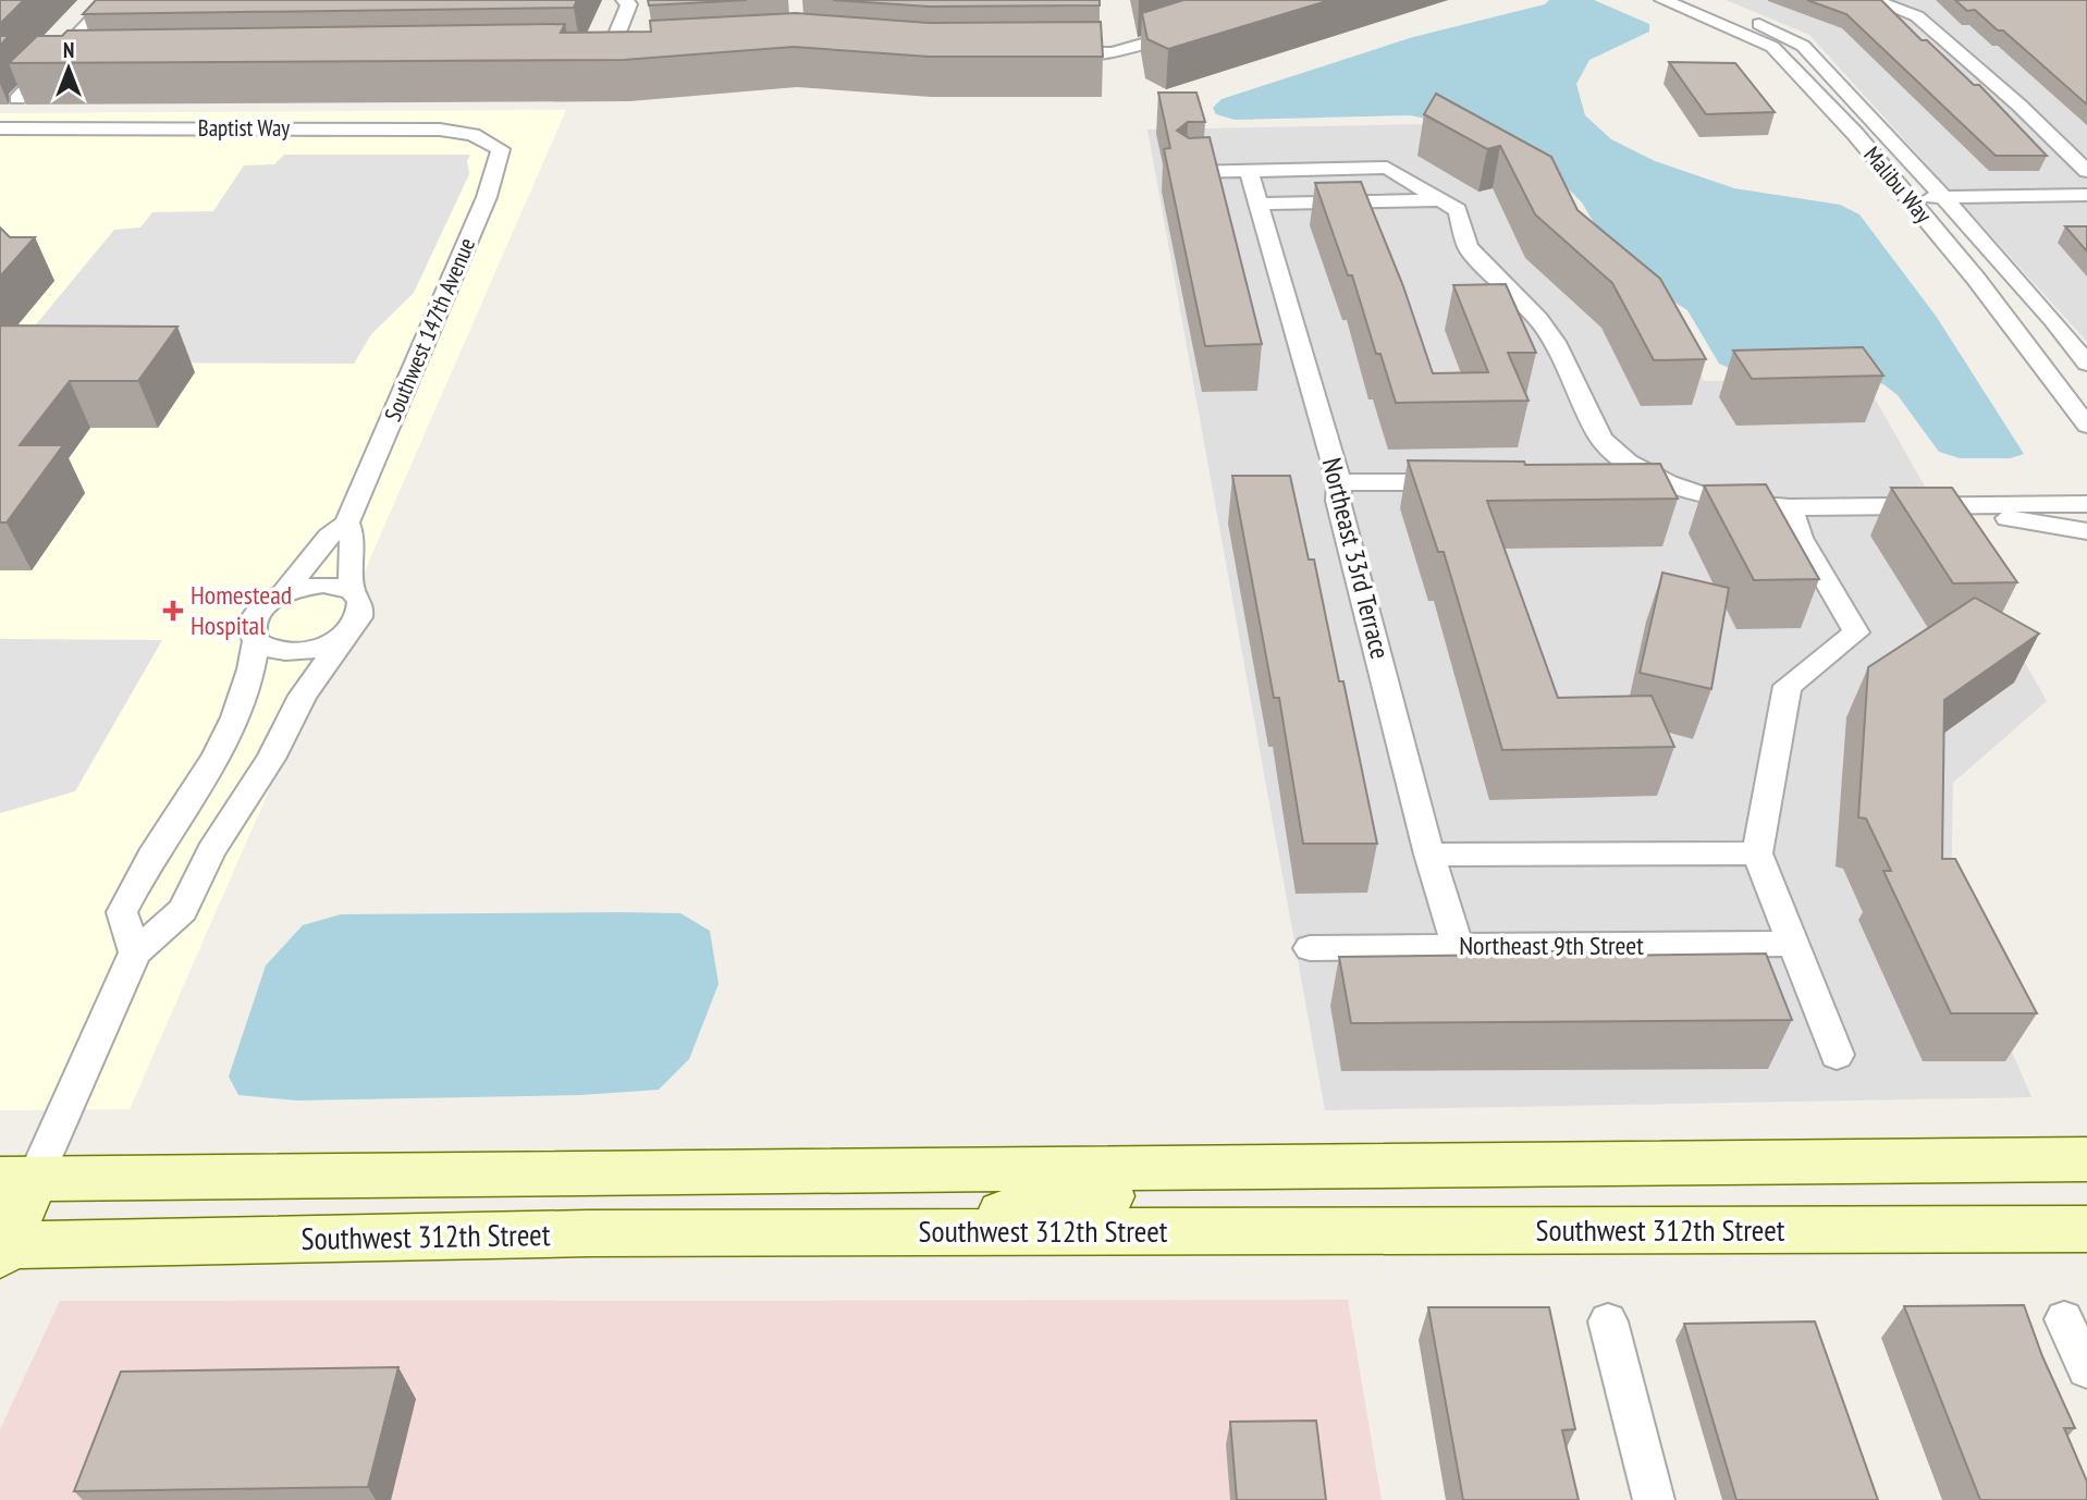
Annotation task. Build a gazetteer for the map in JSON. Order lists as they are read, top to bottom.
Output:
{
  "streets": {
    "main road": ["Southwest 312th Street"],
    "street": [
      "Baptist Way",
      "Malibu Way",
      "Southwest 147th Avenue",
      "Northeast 33rd Terrace",
      "Northeast 9th Street"
    ]
  },
  "crossings": [
    ["Baptist Way", "Southwest 147th Avenue"],
    ["Northeast 33rd Terrace", "Northeast 9th Street"]
  ],
  "places": {
    "health": ["Homestead Hospital"]
  },
  "north": "top"
}
